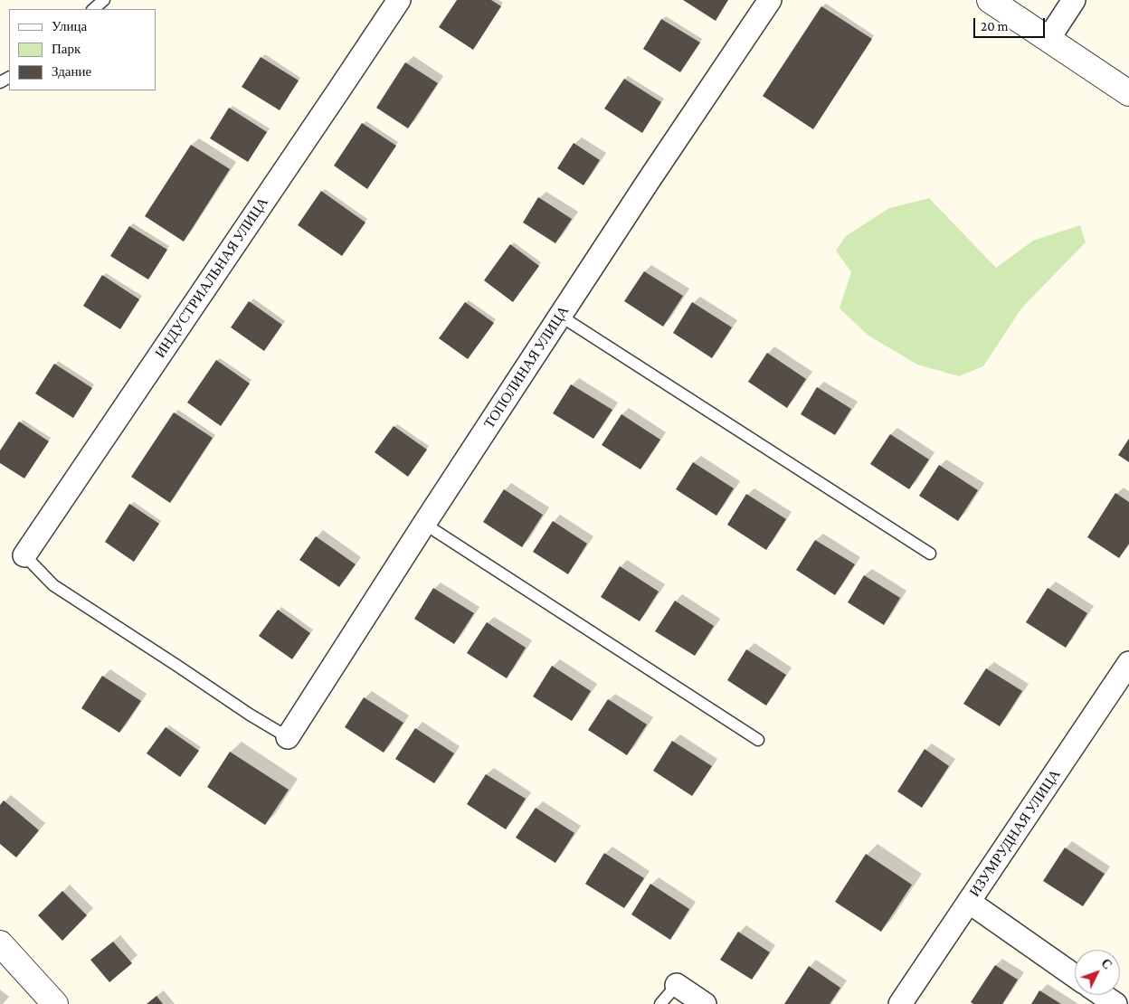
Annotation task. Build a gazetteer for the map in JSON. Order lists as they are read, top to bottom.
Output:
{
  "streets": {
    "street": ["ИНДУСТРИАЛЬНАЯ УЛИЦА", "ТОПОЛИНАЯ УЛИЦА", "ИЗУМРУДНАЯ УЛИЦА"]
  },
  "legend": ["Улица", "Парк", "Здание"],
  "scale_bar": "20 m",
  "north": "top right"
}
